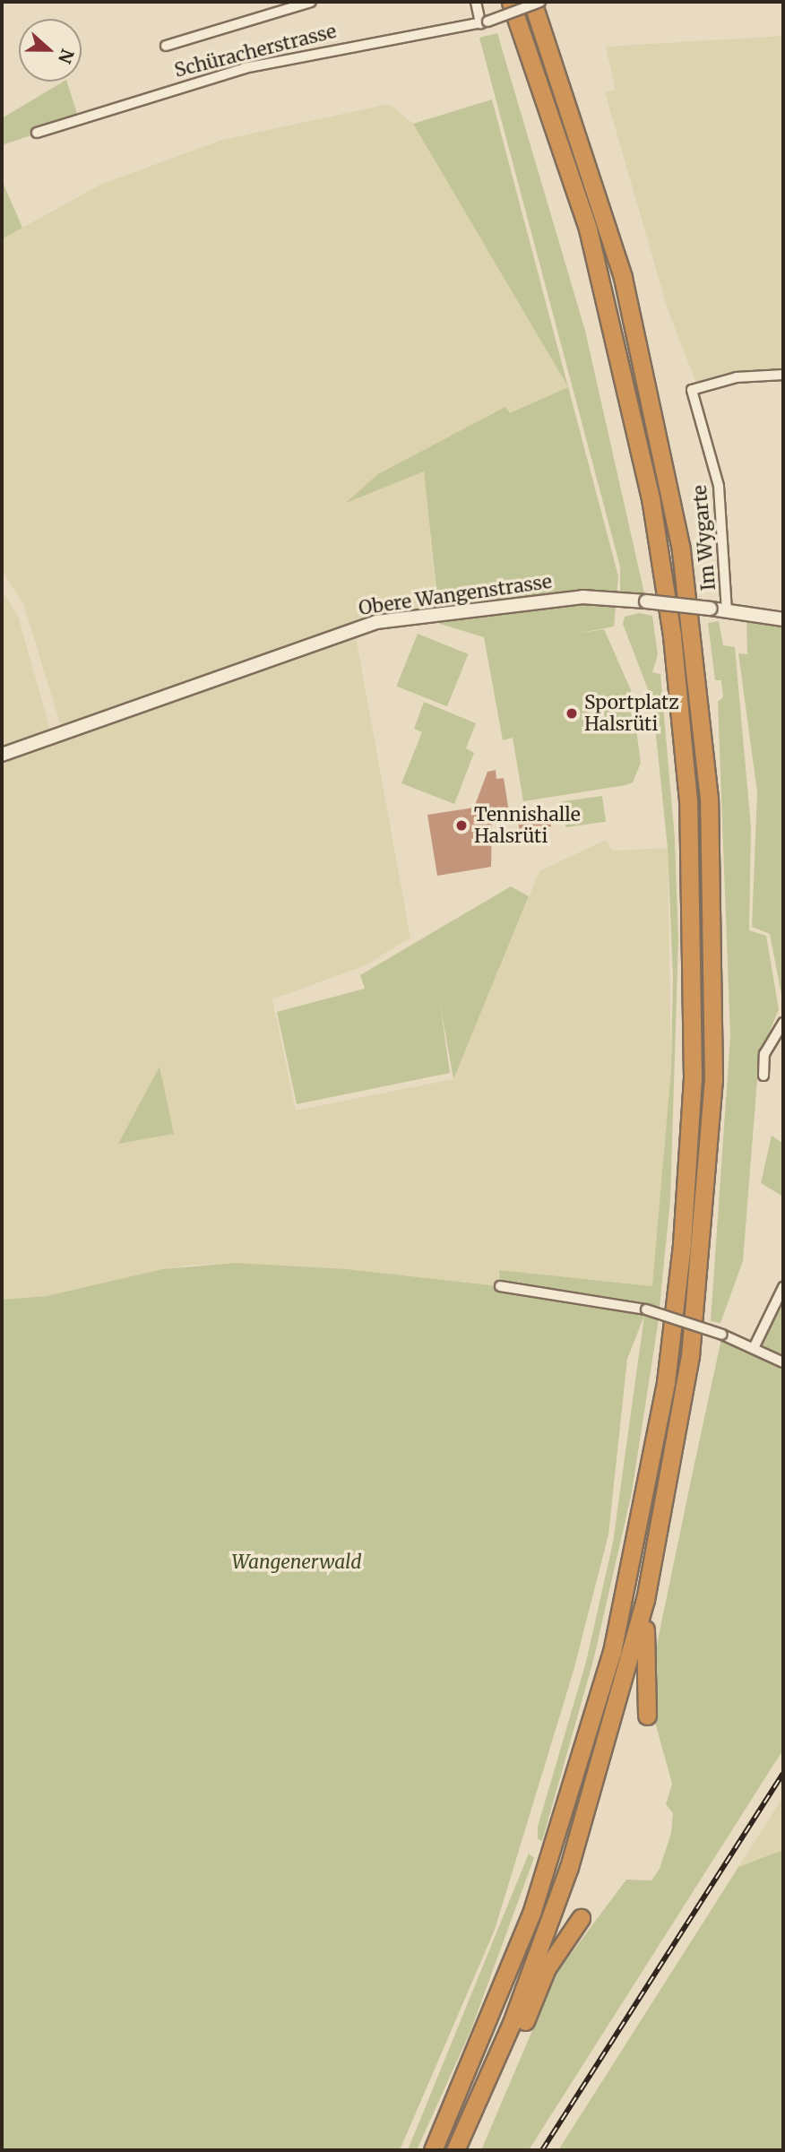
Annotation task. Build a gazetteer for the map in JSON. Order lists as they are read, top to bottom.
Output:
{
  "streets": {
    "street": ["Schüracherstrasse", "Im Wygarte", "Obere Wangenstrasse"]
  },
  "crossings": [
    ["Im Wygarte", "Obere Wangenstrasse"]
  ],
  "parks": ["Wangenerwald"],
  "places": ["Sportplatz Halsrüti", "Tennishalle Halsrüti"],
  "north": "right"
}
